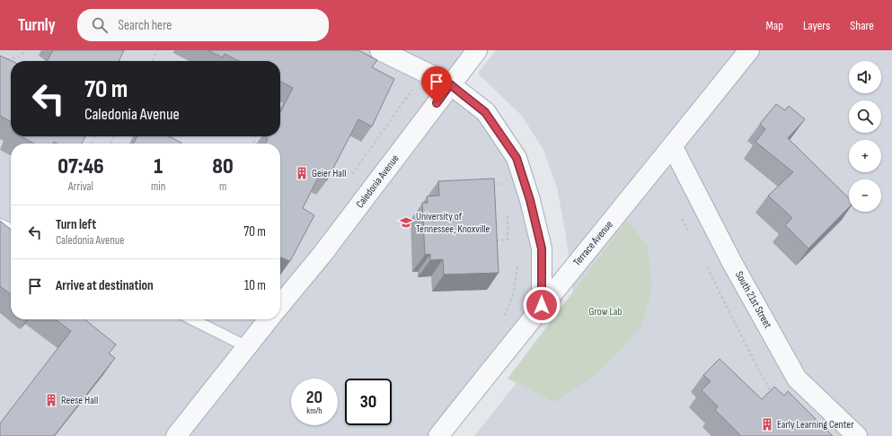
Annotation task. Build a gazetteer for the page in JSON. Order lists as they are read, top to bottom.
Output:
{
  "streets": {
    "street": ["Caledonia Avenue", "Terrace Avenue", "South 21st Street"]
  },
  "crossings": [
    ["Terrace Avenue", "South 21st Street"]
  ],
  "parks": ["Grow Lab"],
  "places": {
    "building": ["Geier Hall", "Reese Hall", "Early Learning Center"],
    "school or university": ["University of Tennessee, Knoxville"]
  },
  "page": {
    "header": "Turnly",
    "search": "Search here",
    "nav": ["Map", "Layers", "Share"],
    "map_buttons": ["+", "−"],
    "turn": ["70 m", "Caledonia Avenue"],
    "eta": [
      "07:46",
      "Arrival",
      "1",
      "min",
      "80",
      "m"
    ],
    "list": [
      {
        "name": "Turn left",
        "note": "Caledonia Avenue",
        "value": "70 m"
      },
      {
        "name": "Arrive at destination",
        "value": "10 m"
      }
    ],
    "speed": "20 km/h",
    "limit": "30"
  }
}
